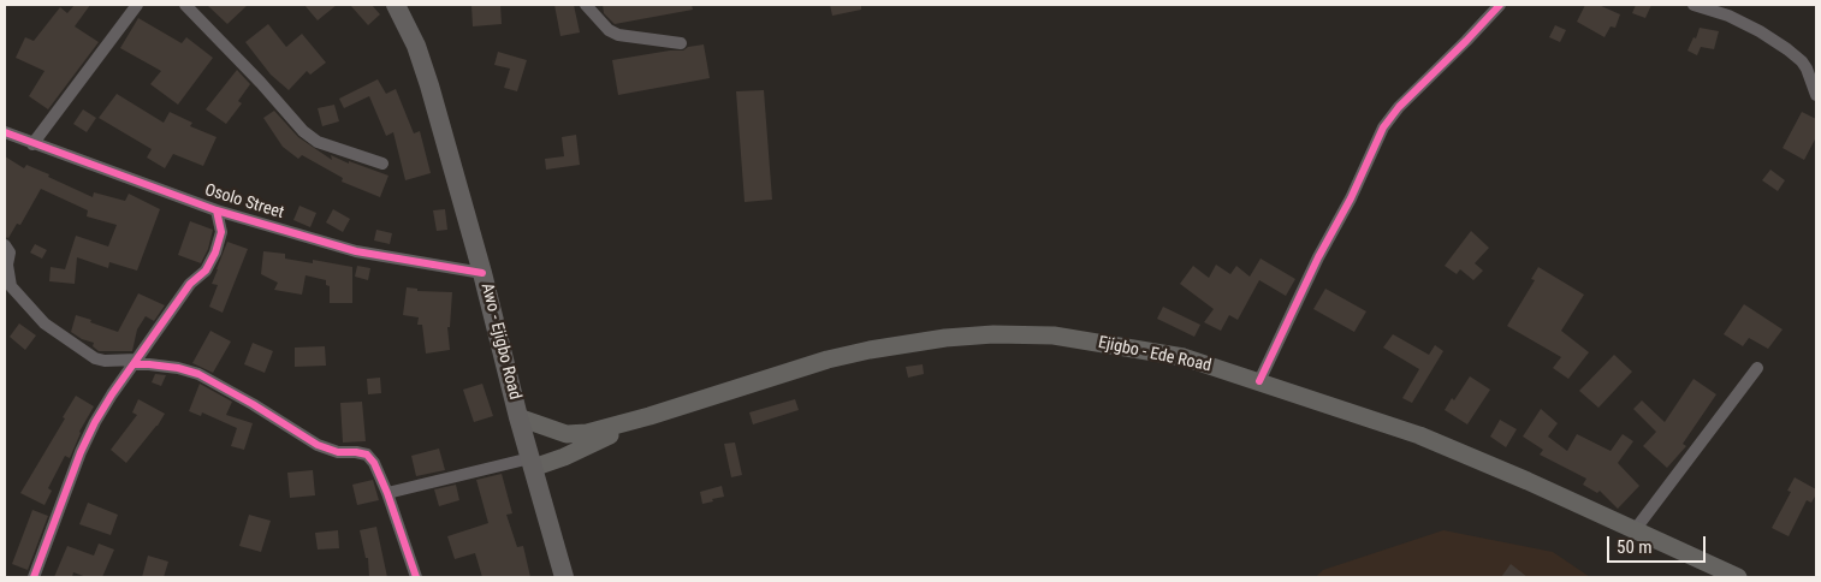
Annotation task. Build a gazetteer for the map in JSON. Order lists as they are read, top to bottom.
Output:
{
  "streets": {
    "main road": ["Awo - Ejigbo Road", "Ejigbo - Ede Road"],
    "street": ["Osolo Street"]
  },
  "crossings": [
    ["Osolo Street", "Awo - Ejigbo Road"],
    ["Awo - Ejigbo Road", "Ejigbo - Ede Road"]
  ],
  "scale_bar": "50 m"
}
